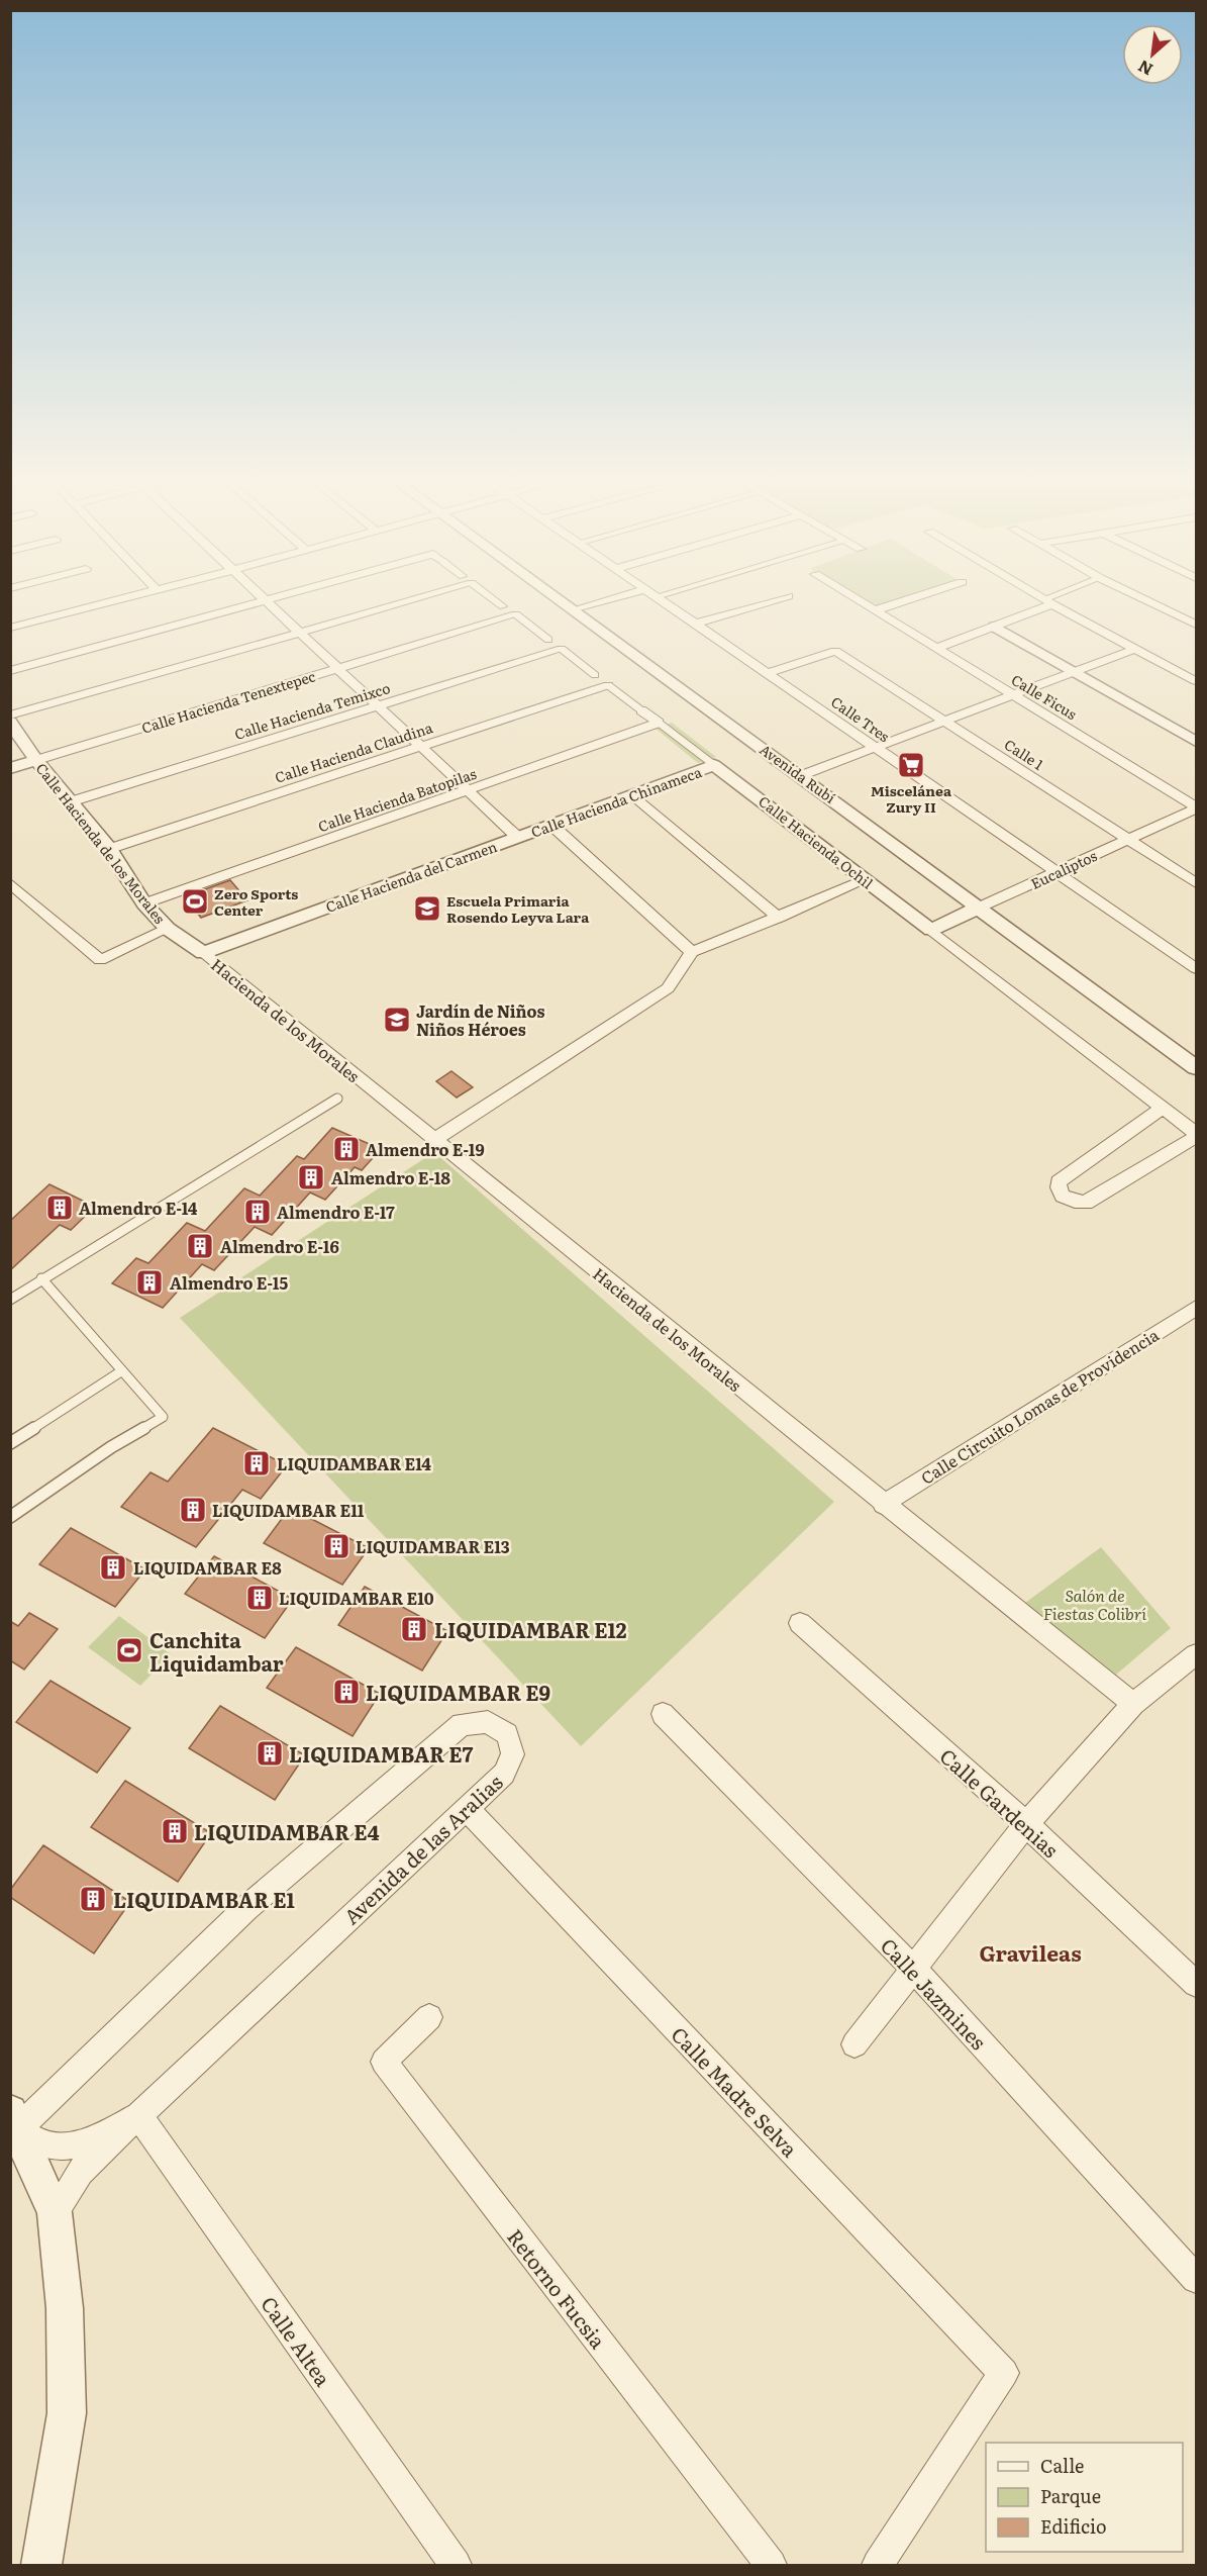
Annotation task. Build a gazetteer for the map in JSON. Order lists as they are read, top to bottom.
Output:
{
  "streets": {
    "street": [
      "Calle Ficus",
      "Calle Hacienda Tenextepec",
      "Calle Hacienda Temixco",
      "Calle Tres",
      "Calle Hacienda Claudina",
      "Calle 1",
      "Avenida Rubí",
      "Calle Hacienda Batopilas",
      "Calle Hacienda Chinameca",
      "Calle Hacienda Ochil",
      "Calle Hacienda de los Morales",
      "Eucaliptos",
      "Calle Hacienda del Carmen",
      "Hacienda de los Morales",
      "Calle Circuito Lomas de Providencia",
      "Calle Gardenias",
      "Avenida de las Aralias",
      "Calle Jazmines",
      "Calle Madre Selva",
      "Retorno Fucsia",
      "Calle Altea"
    ]
  },
  "crossings": [
    ["Calle Ficus", "Eucaliptos"],
    ["Calle Hacienda Tenextepec", "Calle Hacienda Ochil"],
    ["Calle Hacienda Tenextepec", "Calle Hacienda de los Morales"],
    ["Calle Hacienda Temixco", "Calle Hacienda Ochil"],
    ["Calle Hacienda Temixco", "Calle Hacienda de los Morales"],
    ["Calle Tres", "Calle 1"],
    ["Calle Tres", "Eucaliptos"],
    ["Calle Hacienda Claudina", "Calle Hacienda Ochil"],
    ["Calle Hacienda Claudina", "Calle Hacienda de los Morales"],
    ["Calle 1", "Eucaliptos"],
    ["Avenida Rubí", "Eucaliptos"],
    ["Calle Hacienda Batopilas", "Calle Hacienda Ochil"],
    ["Calle Hacienda Batopilas", "Calle Hacienda de los Morales"],
    ["Calle Hacienda Chinameca", "Calle Hacienda Ochil"],
    ["Calle Hacienda Chinameca", "Calle Hacienda del Carmen"],
    ["Calle Hacienda Ochil", "Eucaliptos"],
    ["Calle Hacienda de los Morales", "Calle Hacienda del Carmen"],
    ["Calle Hacienda de los Morales", "Hacienda de los Morales"],
    ["Calle Hacienda del Carmen", "Hacienda de los Morales"],
    ["Hacienda de los Morales", "Calle Circuito Lomas de Providencia"],
    ["Avenida de las Aralias", "Calle Madre Selva"],
    ["Avenida de las Aralias", "Calle Altea"]
  ],
  "districts": ["Gravileas"],
  "parks": ["Salón de Fiestas Colibrí"],
  "places": {
    "supermarket": ["Miscelánea Zury II"],
    "sports": ["Zero Sports Center", "Canchita Liquidambar"],
    "school or university": ["Escuela Primaria Rosendo Leyva Lara", "Jardín de Niños Niños Héroes"],
    "building": [
      "Almendro E-19",
      "Almendro E-18",
      "Almendro E-14",
      "Almendro E-17",
      "Almendro E-16",
      "Almendro E-15",
      "LIQUIDAMBAR E14",
      "LIQUIDAMBAR E11",
      "LIQUIDAMBAR E13",
      "LIQUIDAMBAR E8",
      "LIQUIDAMBAR E10",
      "LIQUIDAMBAR E12",
      "LIQUIDAMBAR E9",
      "LIQUIDAMBAR E7",
      "LIQUIDAMBAR E4",
      "LIQUIDAMBAR E1"
    ]
  },
  "legend": ["Calle", "Parque", "Edificio"],
  "north": "bottom left"
}
